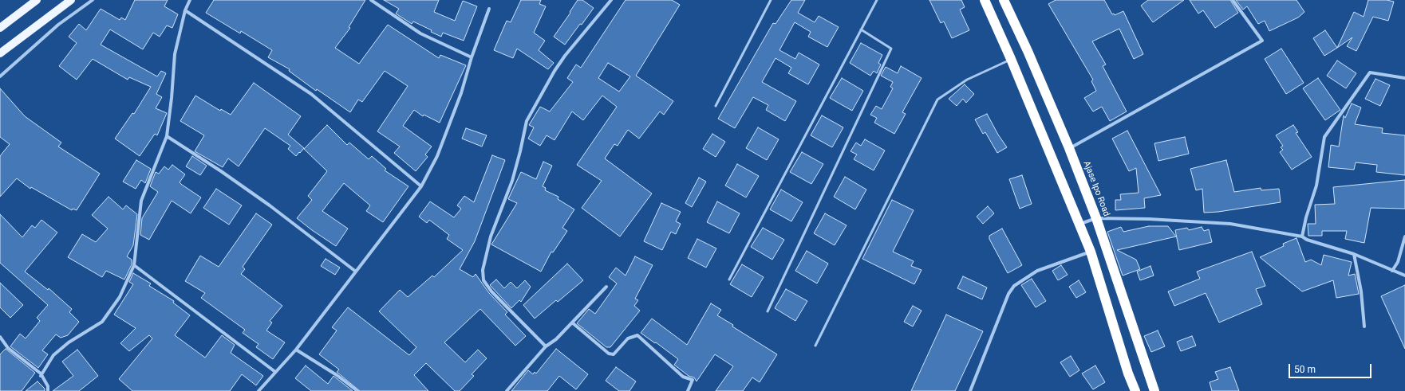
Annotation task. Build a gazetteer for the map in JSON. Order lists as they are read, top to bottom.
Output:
{
  "streets": {
    "highway": ["Ajase Ipo Road"]
  },
  "scale_bar": "50 m"
}
